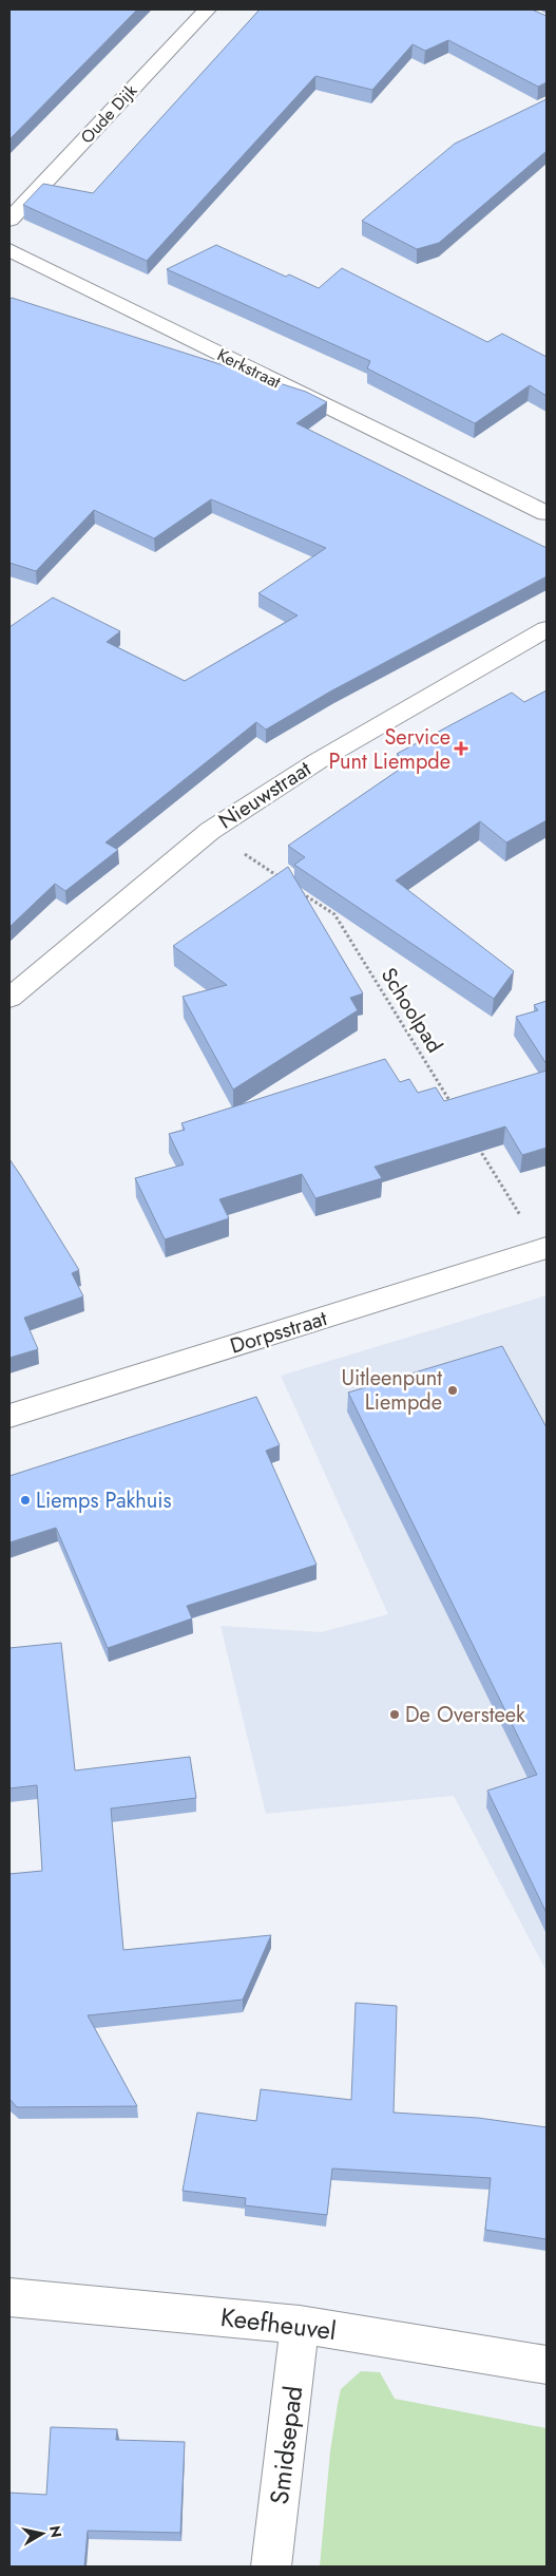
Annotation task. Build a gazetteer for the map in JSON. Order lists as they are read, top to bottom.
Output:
{
  "streets": {
    "street": [
      "Oude Dijk",
      "Kerkstraat",
      "Nieuwstraat",
      "Dorpsstraat",
      "Keefheuvel",
      "Smidsepad"
    ],
    "path": ["Schoolpad"]
  },
  "crossings": [
    ["Keefheuvel", "Smidsepad"]
  ],
  "places": {
    "health": ["Service Punt Liempde"],
    "other": ["Uitleenpunt Liempde", "Liemps Pakhuis", "De Oversteek"]
  },
  "north": "right"
}
